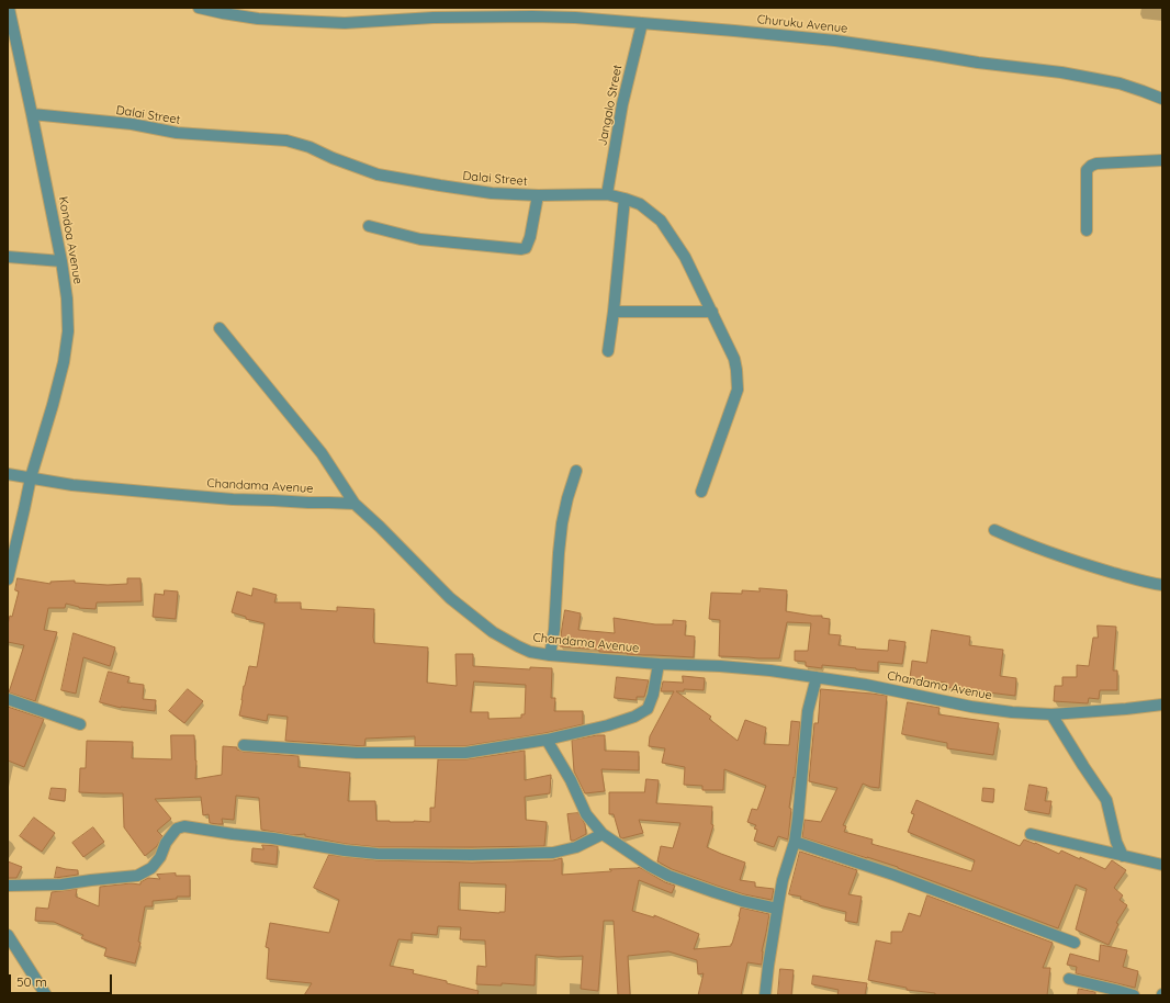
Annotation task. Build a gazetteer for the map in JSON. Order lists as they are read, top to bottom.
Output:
{
  "streets": {
    "street": [
      "Churuku Avenue",
      "Jangalo Street",
      "Dalai Street",
      "Kondoa Avenue",
      "Chandama Avenue"
    ]
  },
  "crossings": [
    ["Churuku Avenue", "Jangalo Street"],
    ["Jangalo Street", "Dalai Street"],
    ["Dalai Street", "Kondoa Avenue"],
    ["Kondoa Avenue", "Chandama Avenue"]
  ],
  "scale_bar": "50 m"
}
